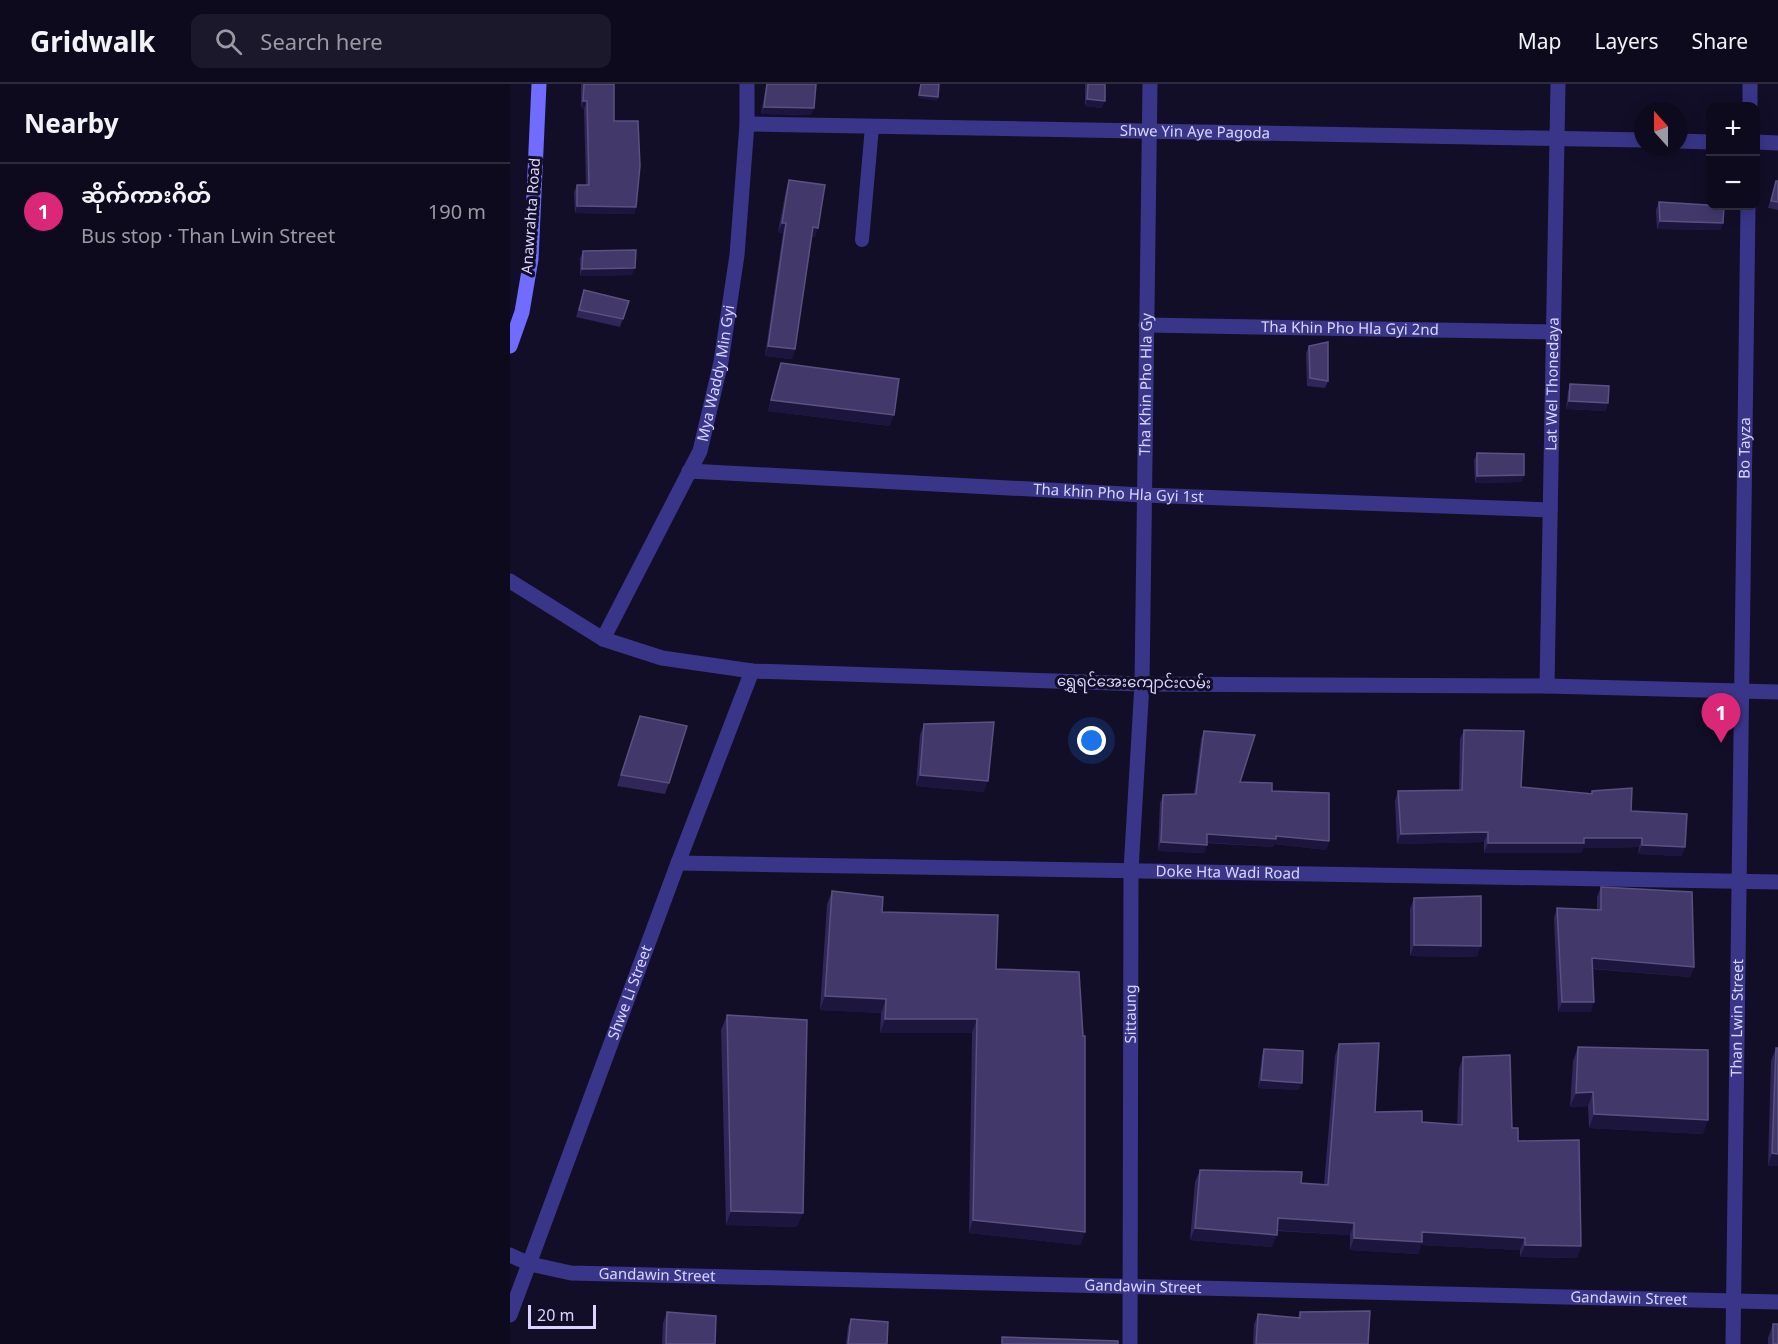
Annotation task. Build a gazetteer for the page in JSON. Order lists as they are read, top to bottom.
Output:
{
  "streets": {
    "main road": ["Anawrahta Road"],
    "street": [
      "Shwe Yin Aye Pagoda",
      "Tha Khin Pho Hla Gyi 2nd",
      "Mya Waddy Min Gyi",
      "Tha Khin Pho Hla Gy",
      "Lat Wel Thonedaya",
      "Bo Tayza",
      "Tha khin Pho Hla Gyi 1st",
      "ရွှေရင်အေးကျောင်းလမ်း",
      "Doke Hta Wadi Road",
      "Shwe Li Street",
      "Sittaung",
      "Than Lwin Street",
      "Gandawin Street"
    ]
  },
  "crossings": [
    ["Shwe Yin Aye Pagoda", "Mya Waddy Min Gyi"],
    ["Shwe Yin Aye Pagoda", "Tha Khin Pho Hla Gy"],
    ["Shwe Yin Aye Pagoda", "Lat Wel Thonedaya"],
    ["Tha Khin Pho Hla Gyi 2nd", "Tha Khin Pho Hla Gy"],
    ["Tha Khin Pho Hla Gyi 2nd", "Lat Wel Thonedaya"],
    ["Mya Waddy Min Gyi", "Tha khin Pho Hla Gyi 1st"],
    ["Mya Waddy Min Gyi", "ရွှေရင်အေးကျောင်းလမ်း"],
    ["Tha Khin Pho Hla Gy", "Tha khin Pho Hla Gyi 1st"],
    ["Tha Khin Pho Hla Gy", "ရွှေရင်အေးကျောင်းလမ်း"],
    ["Tha Khin Pho Hla Gy", "Sittaung"],
    ["Lat Wel Thonedaya", "Tha khin Pho Hla Gyi 1st"],
    ["Lat Wel Thonedaya", "ရွှေရင်အေးကျောင်းလမ်း"],
    ["Bo Tayza", "ရွှေရင်အေးကျောင်းလမ်း"],
    ["Bo Tayza", "Than Lwin Street"],
    ["ရွှေရင်အေးကျောင်းလမ်း", "Shwe Li Street"],
    ["ရွှေရင်အေးကျောင်းလမ်း", "Sittaung"],
    ["ရွှေရင်အေးကျောင်းလမ်း", "Than Lwin Street"],
    ["Doke Hta Wadi Road", "Shwe Li Street"],
    ["Doke Hta Wadi Road", "Sittaung"],
    ["Doke Hta Wadi Road", "Than Lwin Street"],
    ["Shwe Li Street", "Gandawin Street"],
    ["Sittaung", "Gandawin Street"],
    ["Than Lwin Street", "Gandawin Street"]
  ],
  "scale_bar": "20 m",
  "north": "top",
  "page": {
    "header": "Gridwalk",
    "search": "Search here",
    "nav": ["Map", "Layers", "Share"],
    "heading": "Nearby",
    "map_buttons": ["+", "−"],
    "list": [
      {
        "mark": "1",
        "name": "ဆိုက်ကားဂိတ်",
        "note": "Bus stop · Than Lwin Street",
        "value": "190 m"
      }
    ],
    "pins": "1",
    "scale": "20 m"
  }
}
